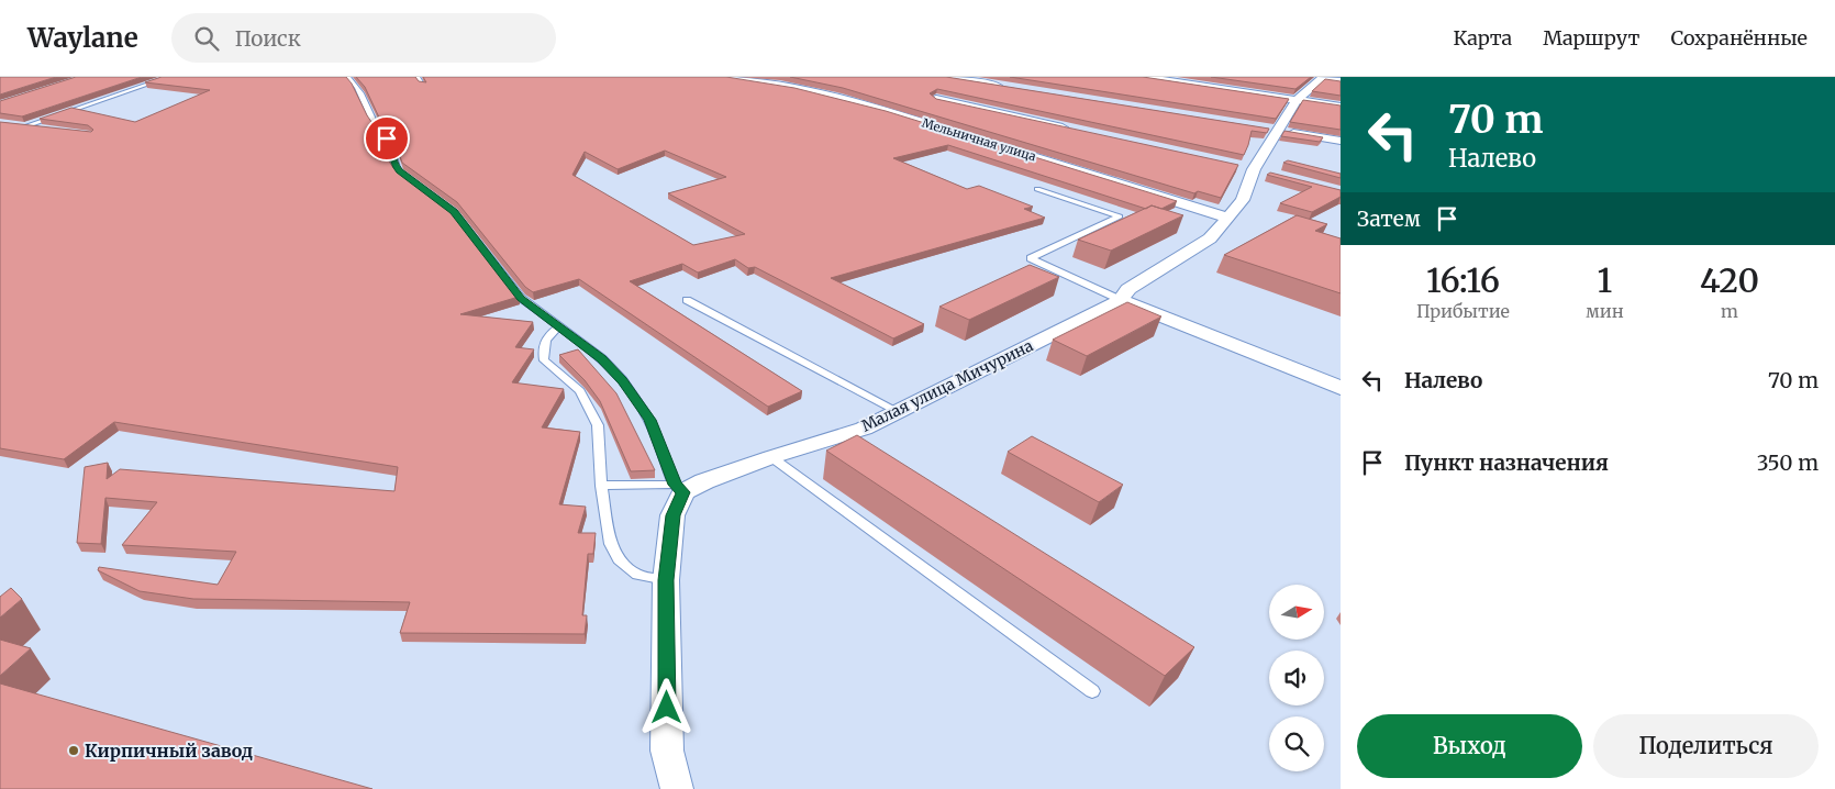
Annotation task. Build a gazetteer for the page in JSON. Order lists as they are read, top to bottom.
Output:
{
  "streets": {
    "street": ["Мельничная улица", "Малая улица Мичурина"]
  },
  "crossings": [
    ["Мельничная улица", "Малая улица Мичурина"]
  ],
  "places": ["Кирпичный завод"],
  "north": "right",
  "page": {
    "header": "Waylane",
    "search": "Поиск",
    "nav": ["Карта", "Маршрут", "Сохранённые"],
    "turn": ["70 m", "Налево"],
    "then": "Затем",
    "eta": [
      "16:16",
      "Прибытие",
      "1",
      "мин",
      "420",
      "m"
    ],
    "list": [
      {
        "name": "Налево",
        "value": "70 m"
      },
      {
        "name": "Пункт назначения",
        "value": "350 m"
      }
    ],
    "buttons": ["Выход", "Поделиться"]
  }
}
